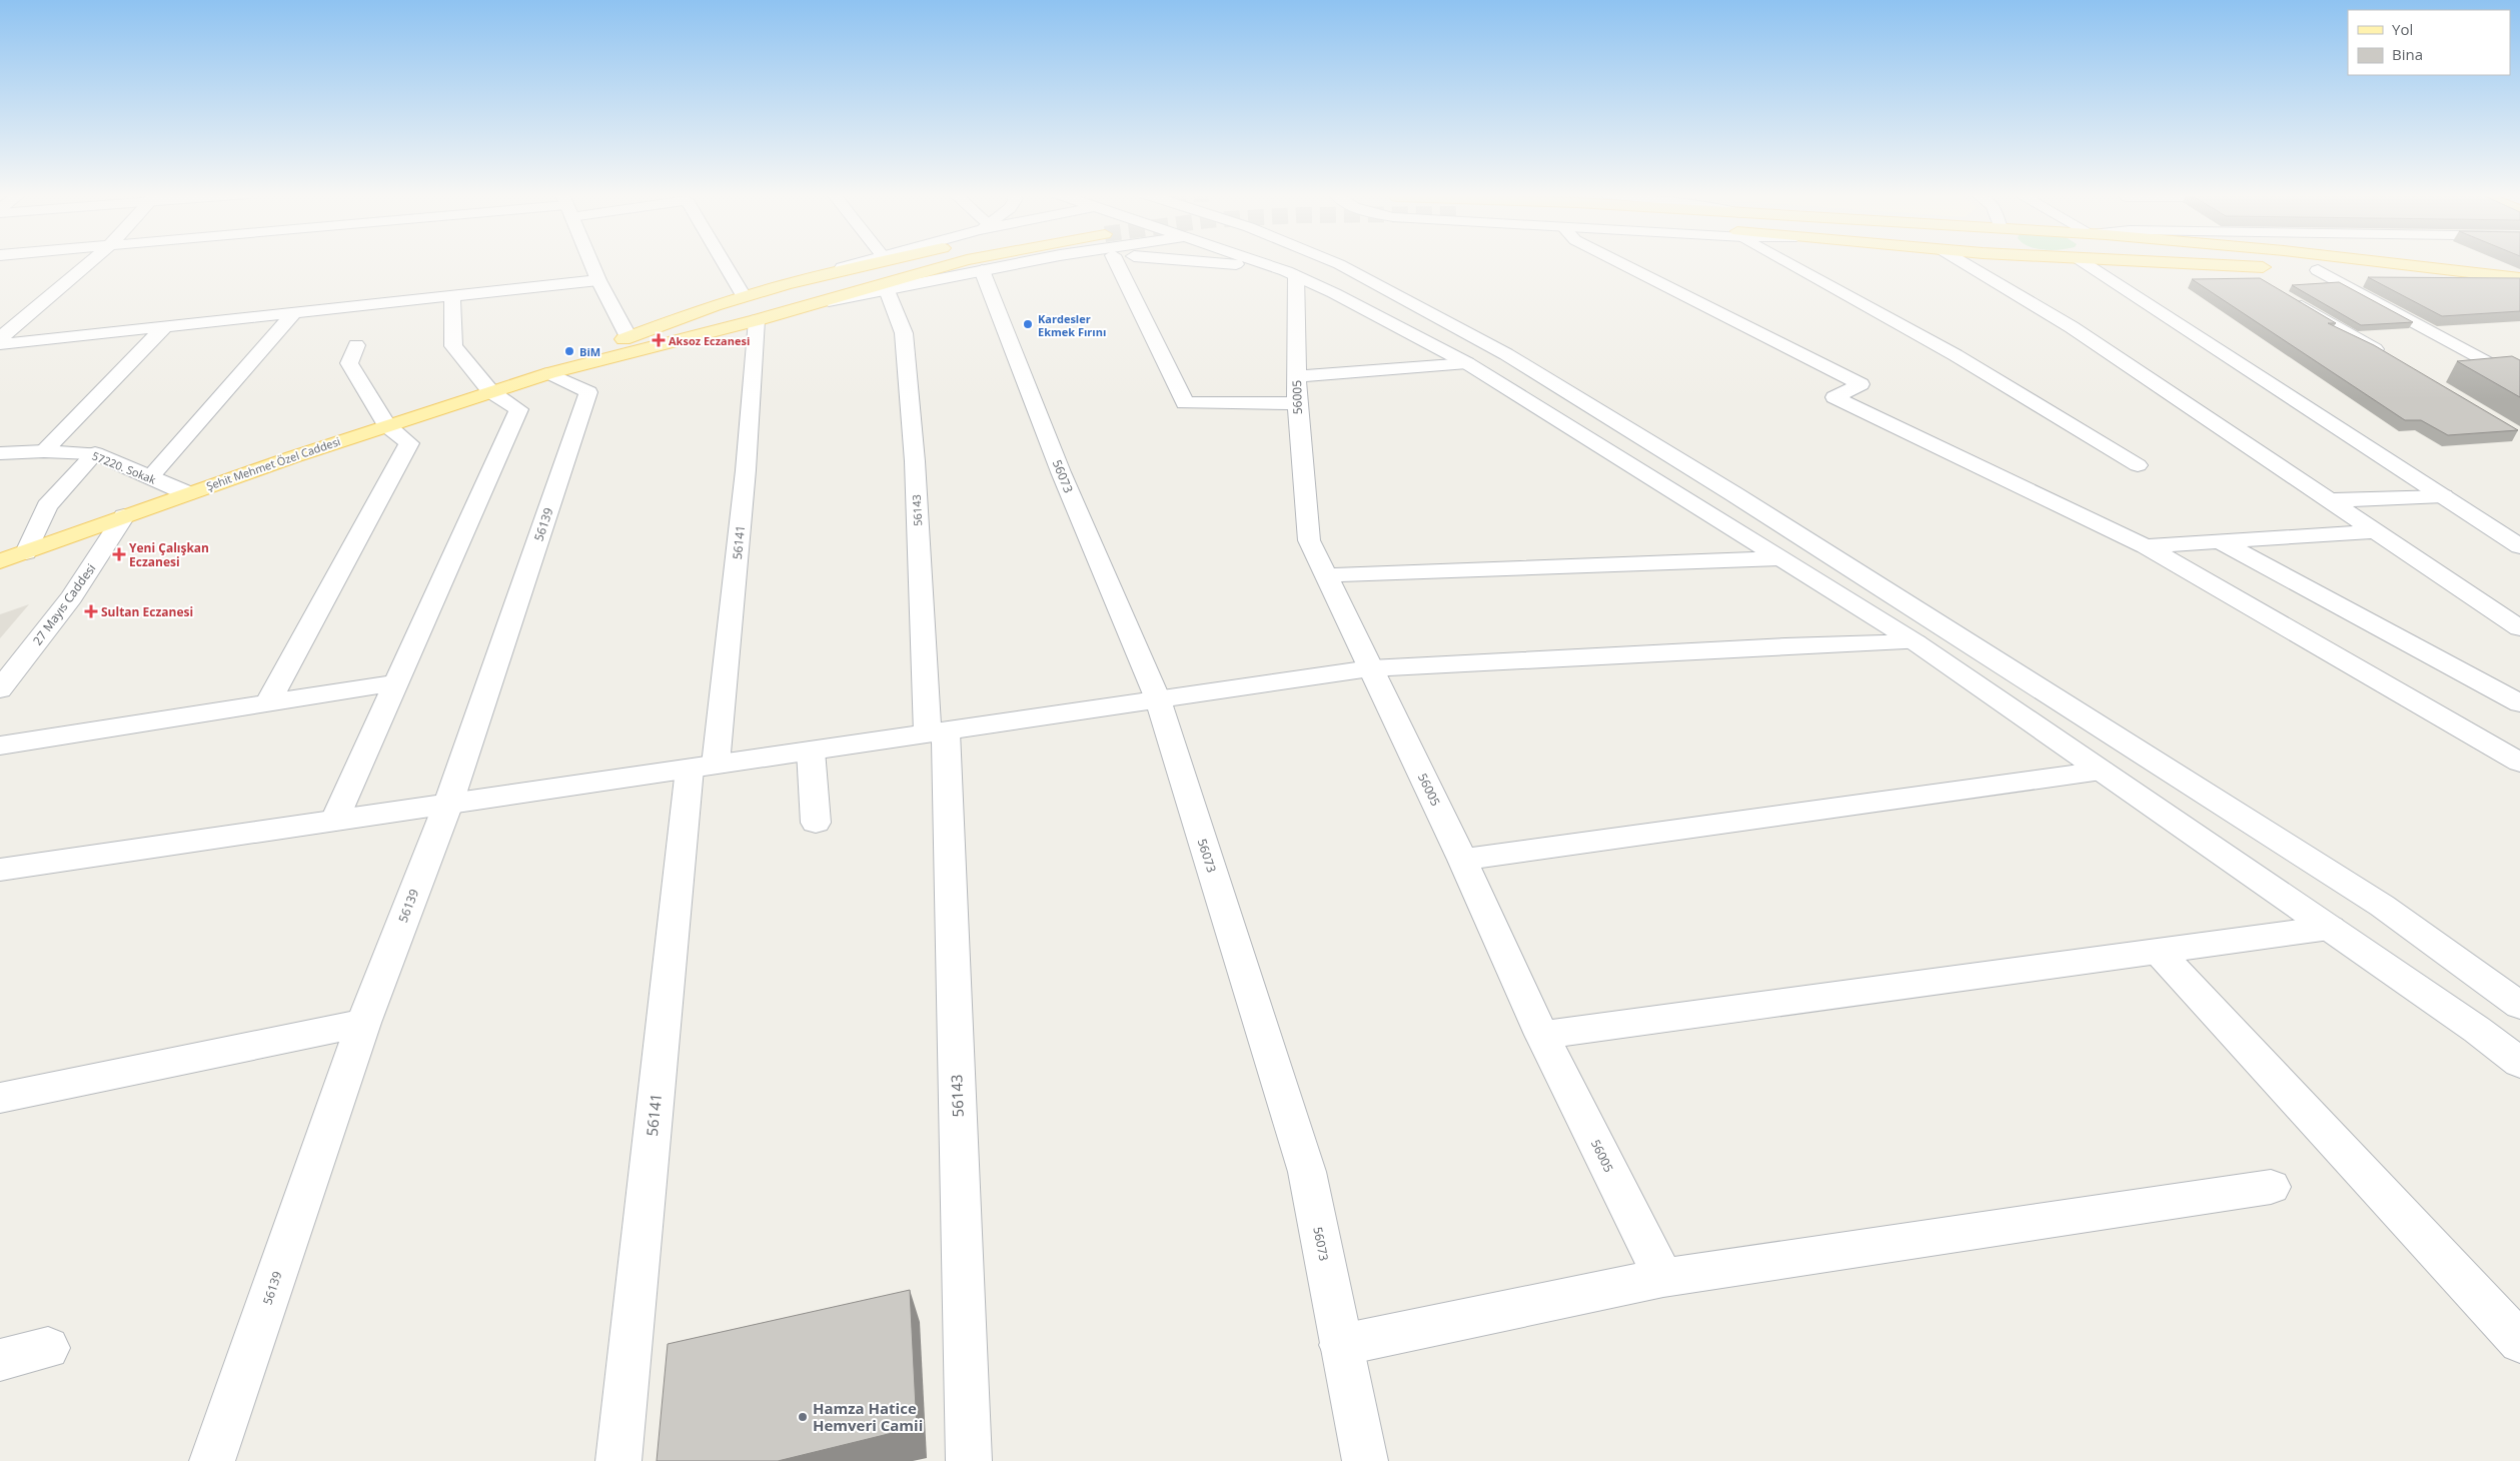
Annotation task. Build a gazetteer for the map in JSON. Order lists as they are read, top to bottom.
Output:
{
  "streets": {
    "main road": ["Şehit Mehmet Özel Caddesi"],
    "street": [
      "56005",
      "57220. Sokak",
      "56073",
      "56143",
      "56139",
      "56141",
      "27 Mayıs Caddesi"
    ]
  },
  "crossings": [
    ["Şehit Mehmet Özel Caddesi", "57220. Sokak"],
    ["Şehit Mehmet Özel Caddesi", "56139"],
    ["Şehit Mehmet Özel Caddesi", "27 Mayıs Caddesi"]
  ],
  "places": {
    "other": ["Kardesler Ekmek Fırını", "BiM", "Hamza Hatice Hemveri Camii"],
    "health": ["Aksoz Eczanesi", "Yeni Çalışkan Eczanesi", "Sultan Eczanesi"]
  },
  "legend": ["Yol", "Bina"]
}
